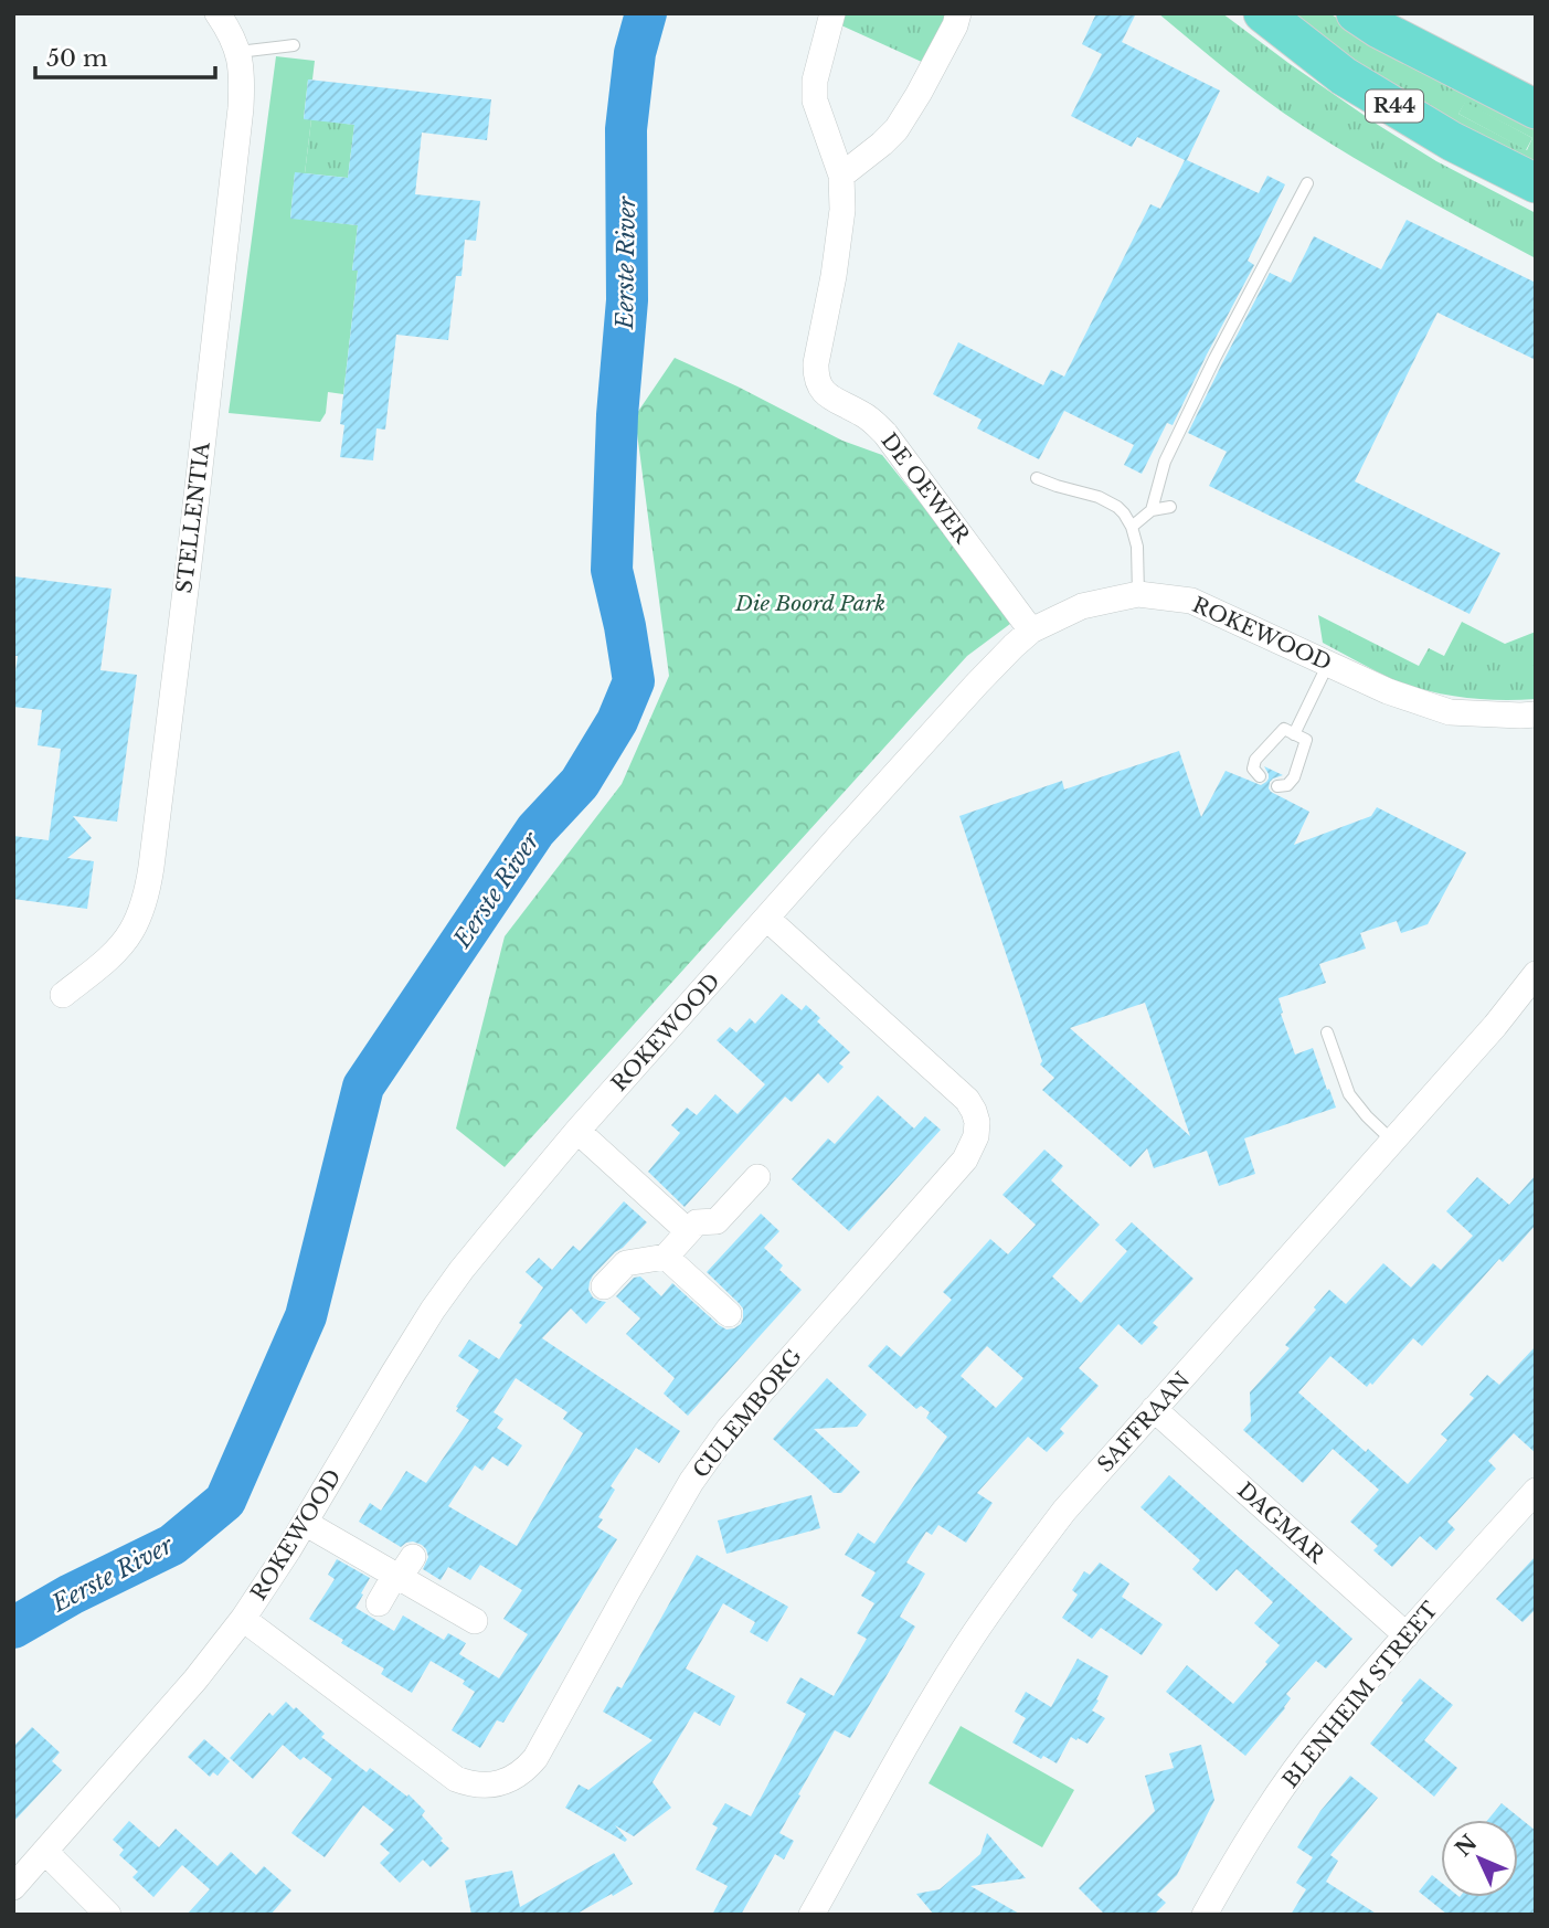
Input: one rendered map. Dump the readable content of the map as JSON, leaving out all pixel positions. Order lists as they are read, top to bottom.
{
  "streets": {
    "main road": ["R44"],
    "street": [
      "DE OEWER",
      "STELLENTIA",
      "ROKEWOOD",
      "CULEMBORG",
      "SAFFRAAN",
      "DAGMAR",
      "BLENHEIM STREET"
    ]
  },
  "crossings": [
    ["DE OEWER", "ROKEWOOD"],
    ["ROKEWOOD", "CULEMBORG"],
    ["SAFFRAAN", "DAGMAR"],
    ["DAGMAR", "BLENHEIM STREET"]
  ],
  "water": ["Eerste River"],
  "parks": ["Die Boord Park"],
  "scale_bar": "50 m",
  "north": "top left"
}
